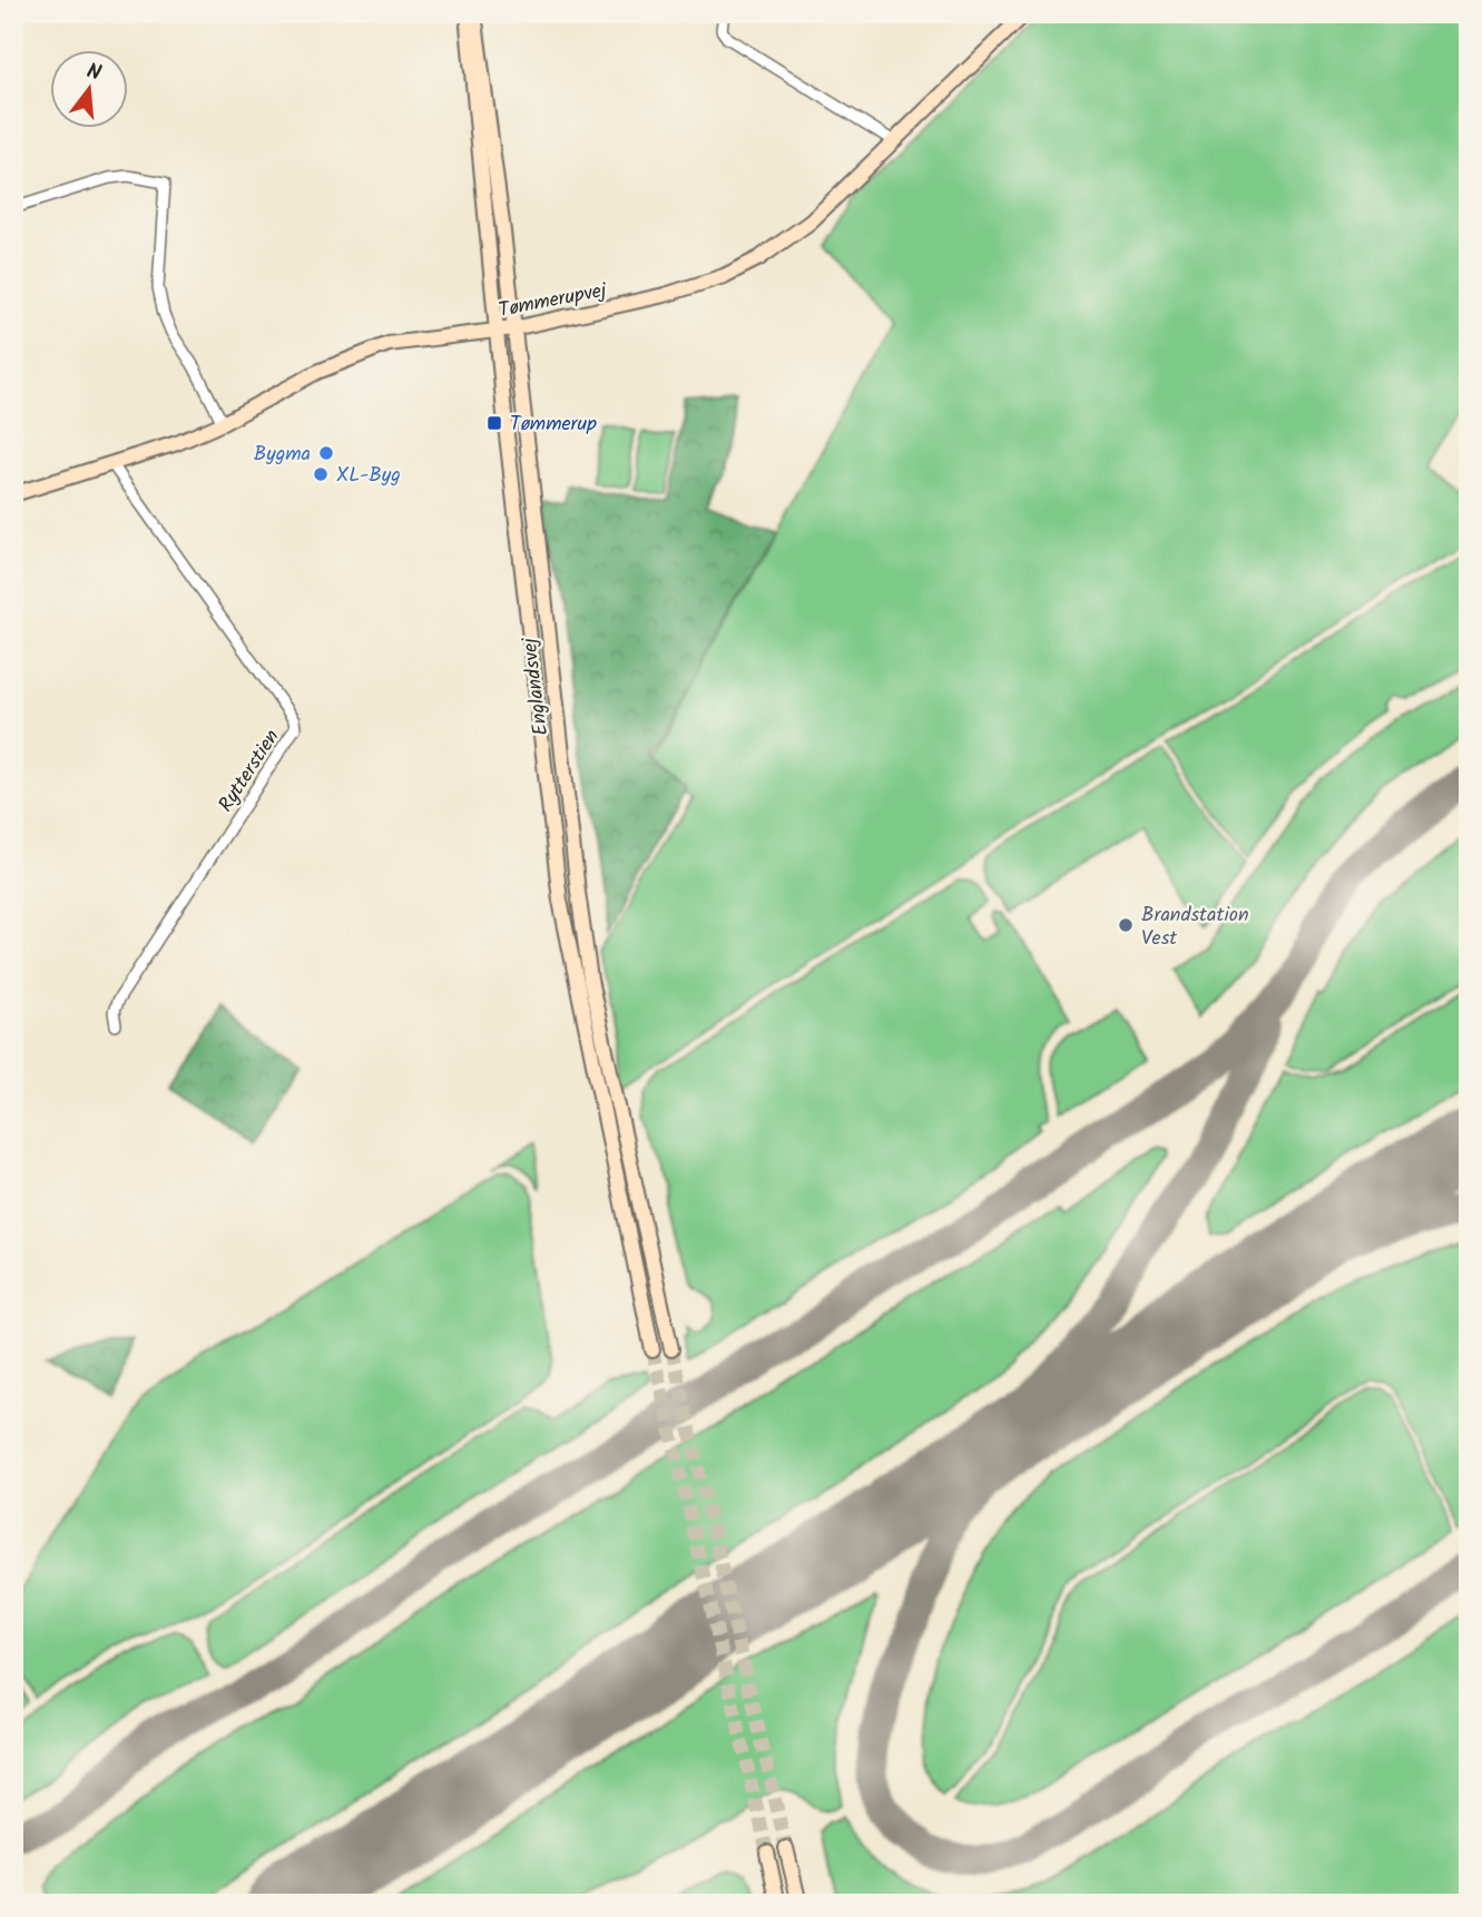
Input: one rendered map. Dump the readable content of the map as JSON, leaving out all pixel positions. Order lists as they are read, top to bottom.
{
  "streets": {
    "main road": ["Tømmerupvej", "Englandsvej"],
    "street": ["Rytterstien"]
  },
  "crossings": [
    ["Tømmerupvej", "Englandsvej"],
    ["Tømmerupvej", "Rytterstien"]
  ],
  "places": {
    "transit": ["Tømmerup"],
    "other": ["Bygma", "XL-Byg", "Brandstation Vest"]
  },
  "north": "top"
}
